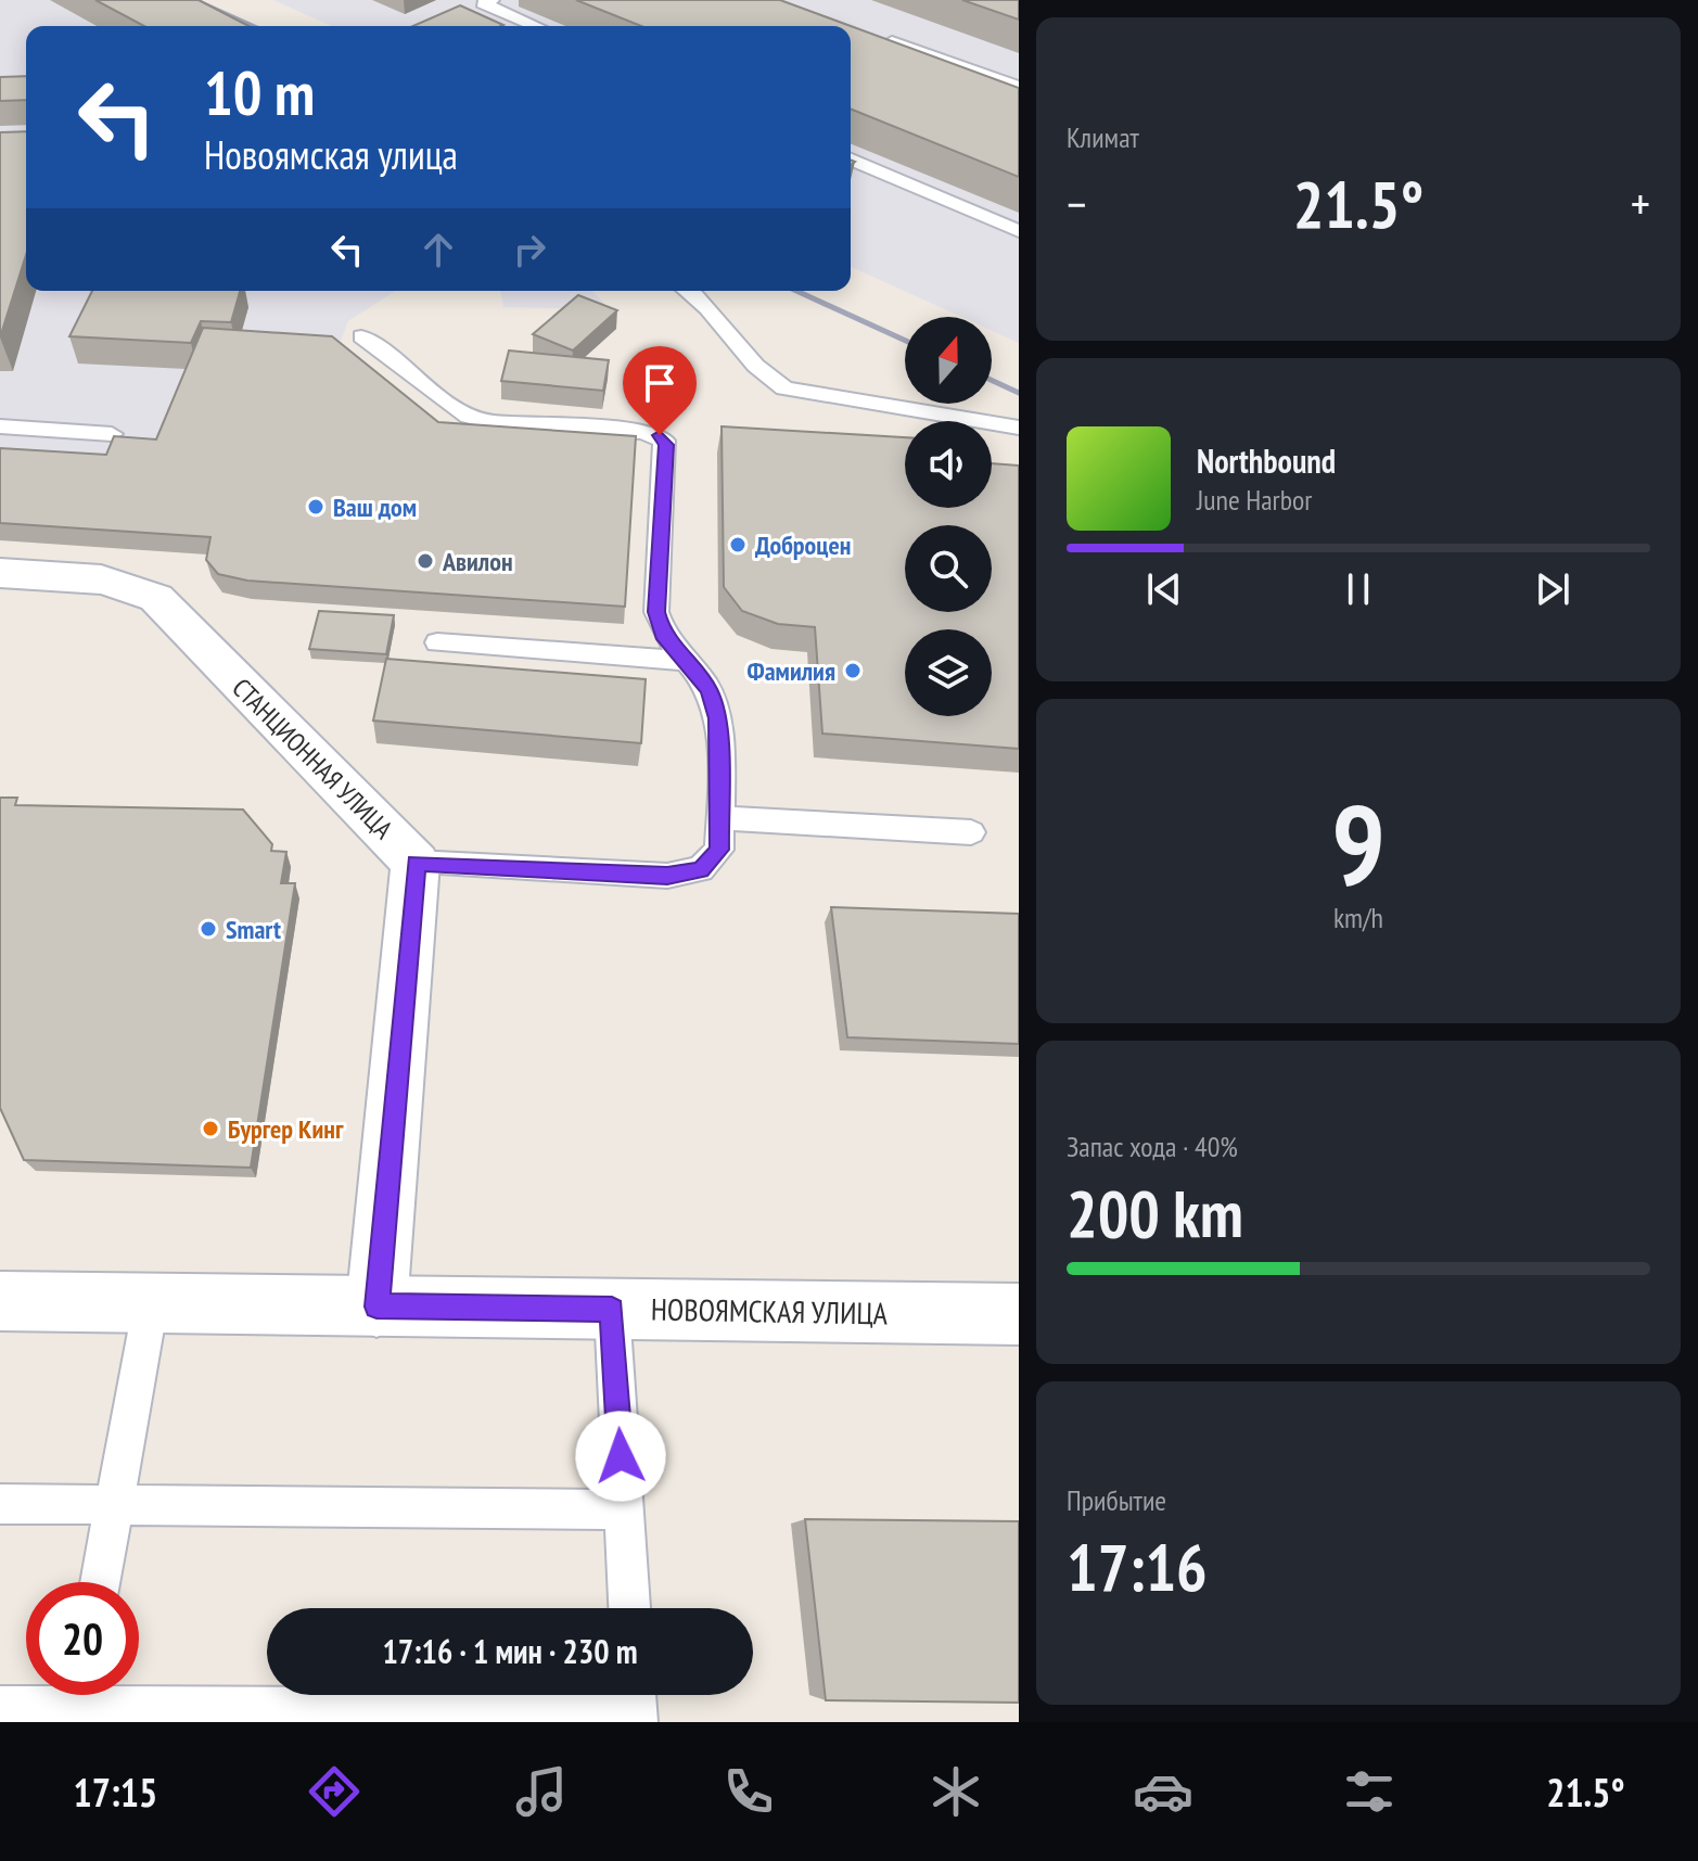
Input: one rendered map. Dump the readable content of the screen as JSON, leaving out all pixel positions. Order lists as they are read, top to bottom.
{
  "streets": {
    "street": ["СТАНЦИОННАЯ УЛИЦА", "НОВОЯМСКАЯ УЛИЦА"]
  },
  "places": [
    "Ваш дом",
    "Доброцен",
    "Авилон",
    "Фамилия",
    "Smart",
    "Бургер Кинг"
  ],
  "north": "top",
  "page": {
    "tile": [
      "Климат",
      ["9", "km/h"],
      ["Запас хода · 40%", "200 km"],
      ["Прибытие", "17:16"]
    ],
    "turn": ["10 m", "Новоямская улица"],
    "heat": ["−", "21.5°", "+"],
    "song": ["Northbound", "June Harbor"],
    "limit": "20",
    "trip": "17:16 · 1 мин · 230 m",
    "tabs": ["17:15", "21.5°"]
  }
}
